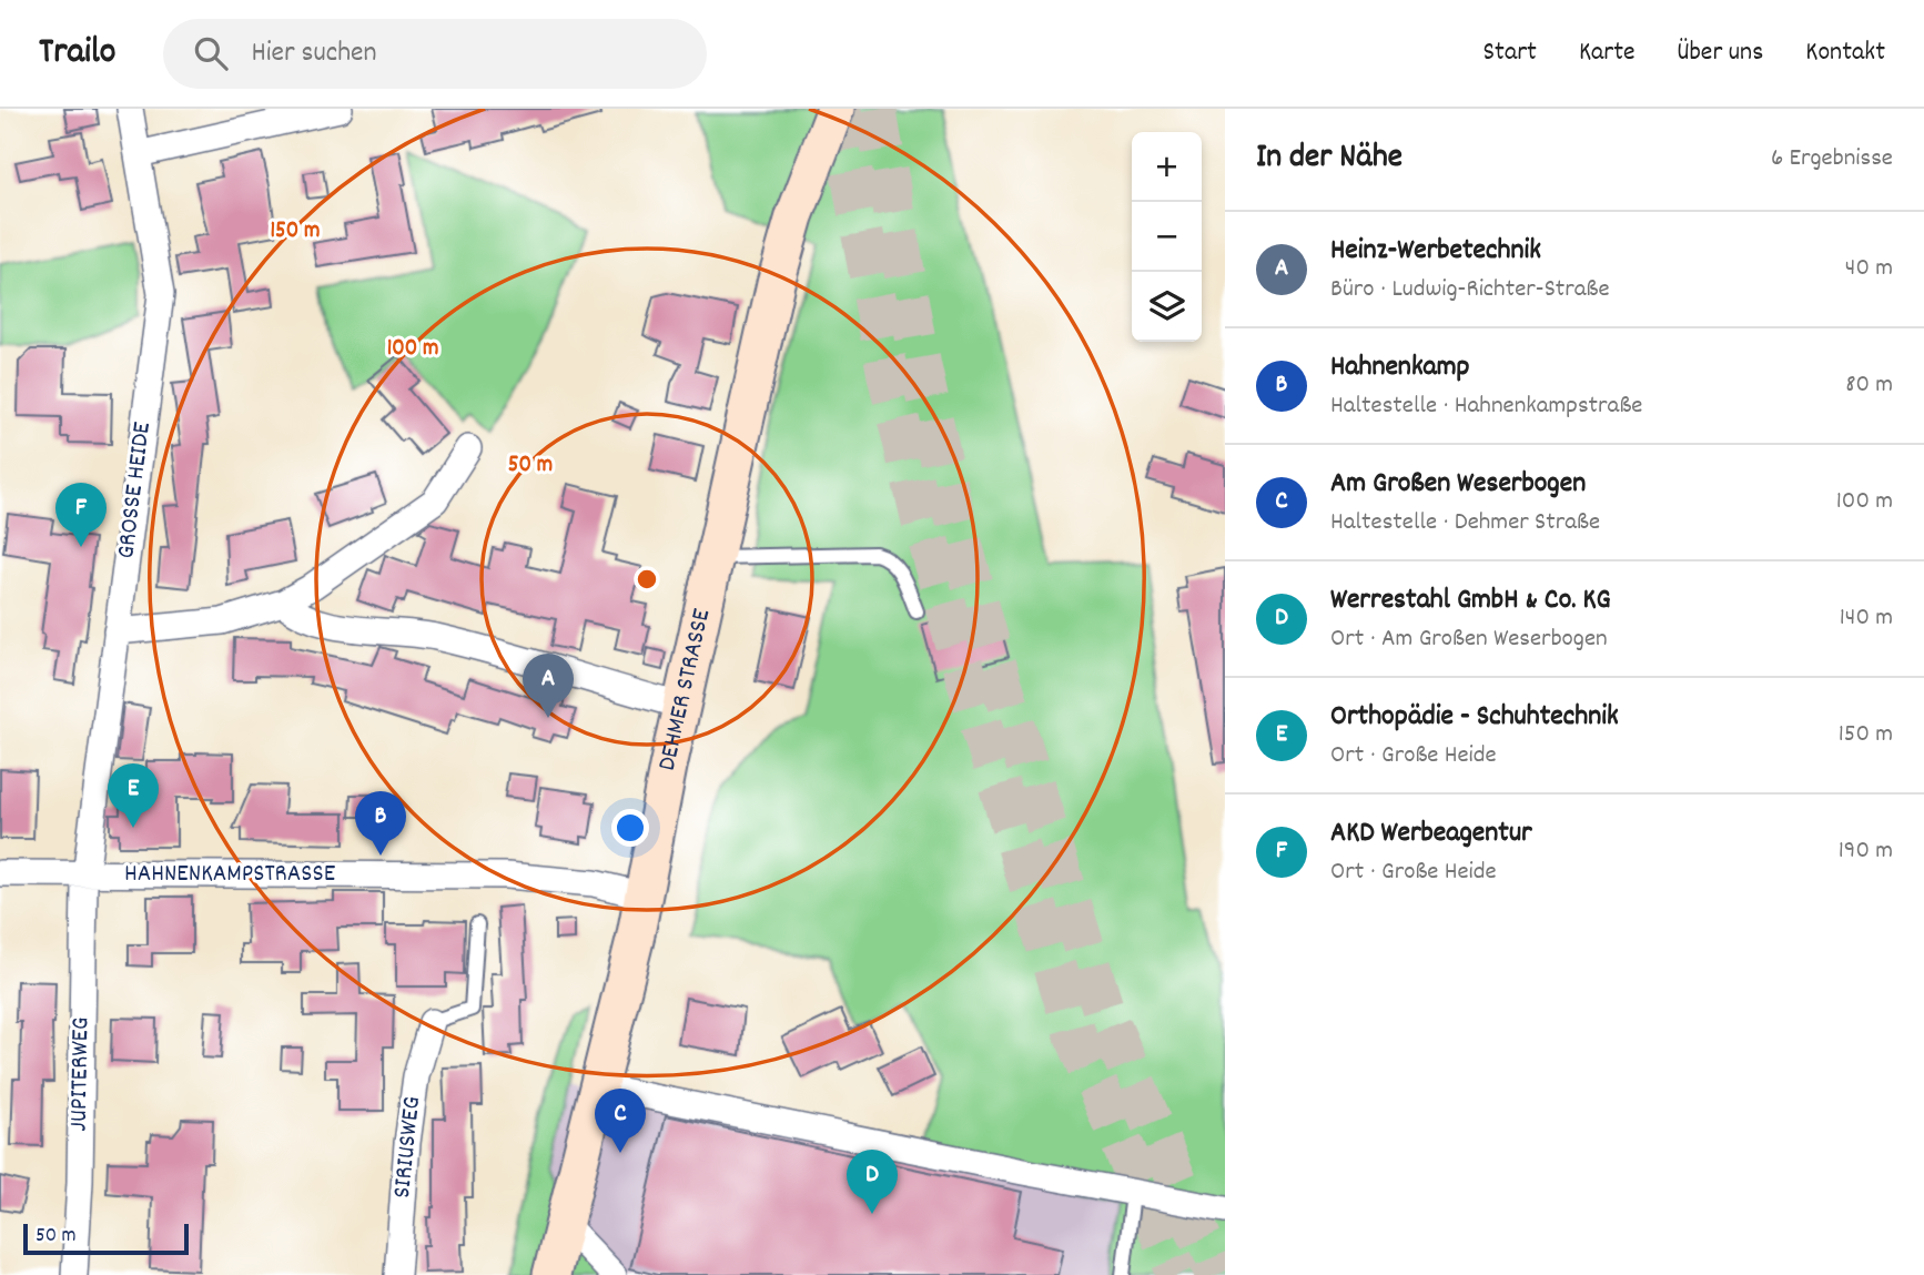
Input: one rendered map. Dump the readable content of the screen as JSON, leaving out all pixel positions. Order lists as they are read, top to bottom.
{
  "streets": {
    "street": [
      "GROSSE HEIDE",
      "DEHMER STRASSE",
      "HAHNENKAMPSTRASSE",
      "JUPITERWEG",
      "SIRIUSWEG"
    ]
  },
  "crossings": [
    ["GROSSE HEIDE", "HAHNENKAMPSTRASSE"],
    ["GROSSE HEIDE", "JUPITERWEG"],
    ["DEHMER STRASSE", "HAHNENKAMPSTRASSE"],
    ["HAHNENKAMPSTRASSE", "JUPITERWEG"]
  ],
  "scale_bar": "50 m",
  "page": {
    "header": "Trailo",
    "search": "Hier suchen",
    "nav": [
      "Start",
      "Karte",
      "Über uns",
      "Kontakt"
    ],
    "heading": ["In der Nähe", "6 Ergebnisse"],
    "map_buttons": ["+", "−"],
    "list": [
      {
        "mark": "A",
        "name": "Heinz-Werbetechnik",
        "note": "Büro · Ludwig-Richter-Straße",
        "value": "40 m"
      },
      {
        "mark": "B",
        "name": "Hahnenkamp",
        "note": "Haltestelle · Hahnenkampstraße",
        "value": "80 m"
      },
      {
        "mark": "C",
        "name": "Am Großen Weserbogen",
        "note": "Haltestelle · Dehmer Straße",
        "value": "100 m"
      },
      {
        "mark": "D",
        "name": "Werrestahl GmbH & Co. KG",
        "note": "Ort · Am Großen Weserbogen",
        "value": "140 m"
      },
      {
        "mark": "E",
        "name": "Orthopädie - Schuhtechnik",
        "note": "Ort · Große Heide",
        "value": "150 m"
      },
      {
        "mark": "F",
        "name": "AKD Werbeagentur",
        "note": "Ort · Große Heide",
        "value": "190 m"
      }
    ],
    "pins": [
      "F",
      "A",
      "E",
      "B",
      "C",
      "D"
    ],
    "scale": "50 m"
  },
  "rings": ["150 m", "100 m", "50 m"]
}
